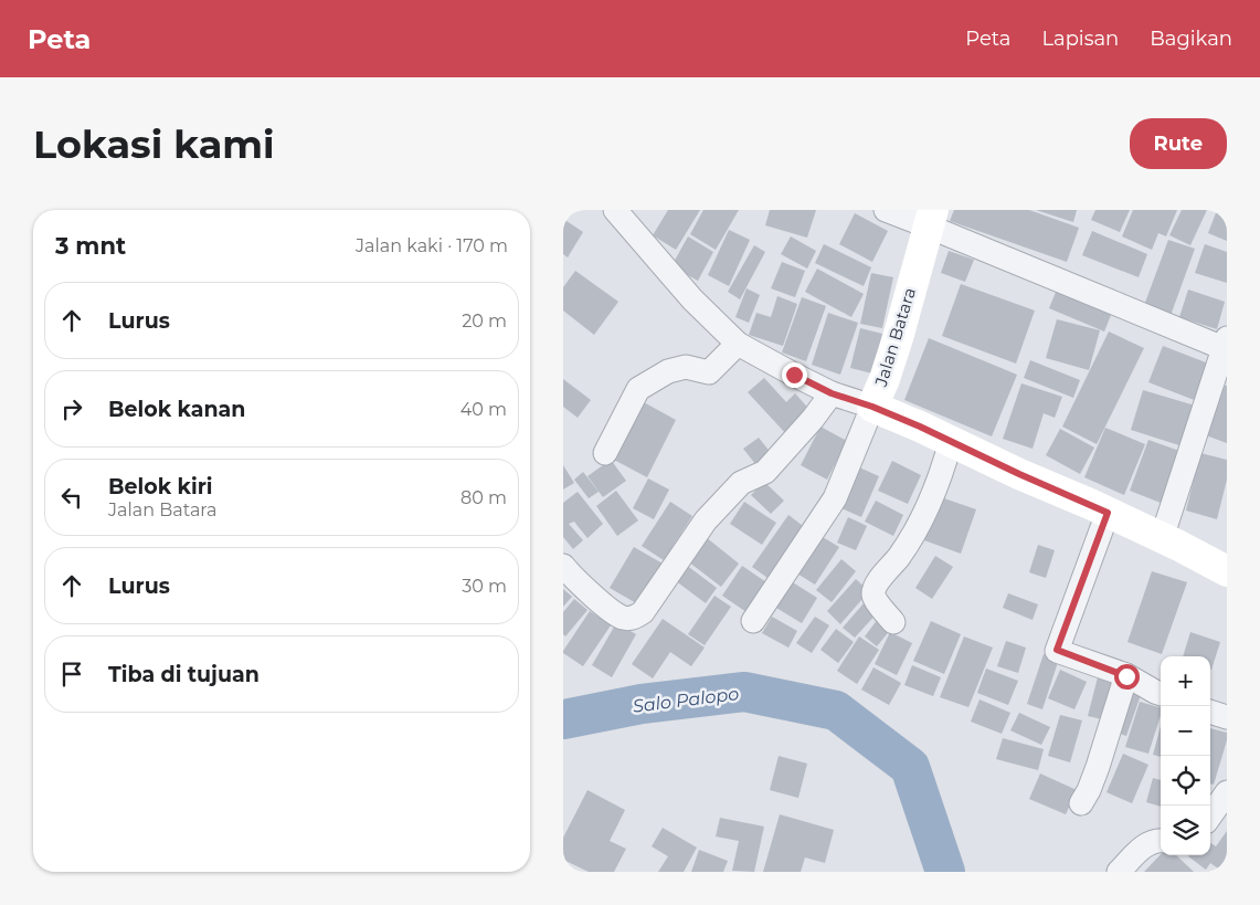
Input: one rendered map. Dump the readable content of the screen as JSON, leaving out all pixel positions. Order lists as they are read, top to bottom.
{
  "streets": {
    "street": ["Jalan Batara"]
  },
  "water": ["Salo Palopo"],
  "page": {
    "header": "Peta",
    "nav": ["Peta", "Lapisan", "Bagikan"],
    "buttons": "Rute",
    "title": "Lokasi kami",
    "heading": ["3 mnt", "Jalan kaki · 170 m"],
    "list": [
      ["Lurus", "20 m"],
      ["Belok kanan", "40 m"],
      ["Belok kiri", "Jalan Batara", "80 m"],
      ["Lurus", "30 m"],
      "Tiba di tujuan"
    ],
    "map_buttons": ["+", "−"]
  }
}
